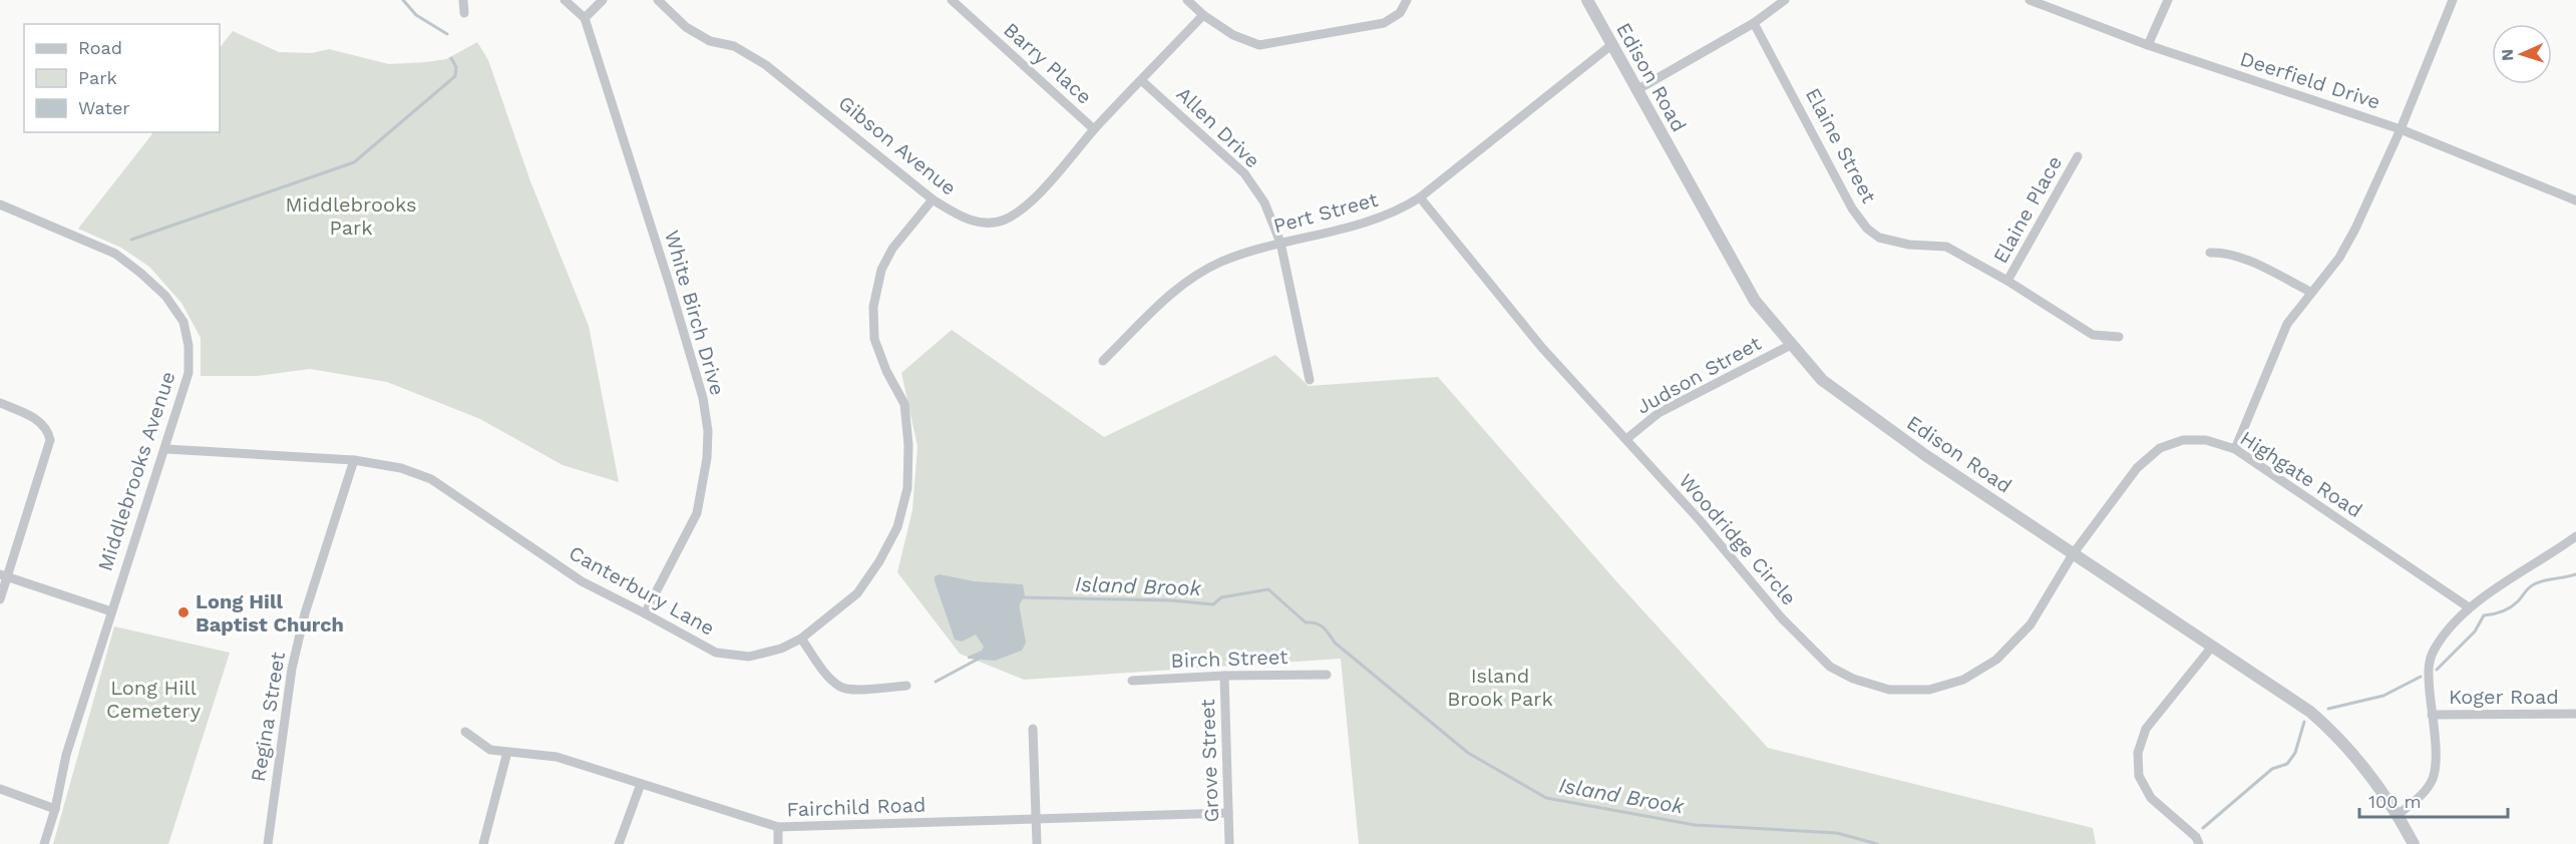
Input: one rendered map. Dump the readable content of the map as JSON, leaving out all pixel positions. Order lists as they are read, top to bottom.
{
  "streets": {
    "street": [
      "Barry Place",
      "Edison Road",
      "Deerfield Drive",
      "Allen Drive",
      "Gibson Avenue",
      "Elaine Street",
      "Elaine Place",
      "Pert Street",
      "White Birch Drive",
      "Judson Street",
      "Middlebrooks Avenue",
      "Highgate Road",
      "Woodridge Circle",
      "Canterbury Lane",
      "Birch Street",
      "Koger Road",
      "Regina Street",
      "Grove Street",
      "Fairchild Road"
    ]
  },
  "crossings": [
    ["Barry Place", "Gibson Avenue"],
    ["Edison Road", "Pert Street"],
    ["Edison Road", "Judson Street"],
    ["Edison Road", "Highgate Road"],
    ["Edison Road", "Woodridge Circle"],
    ["Allen Drive", "Gibson Avenue"],
    ["Allen Drive", "Pert Street"],
    ["Gibson Avenue", "Canterbury Lane"],
    ["Elaine Street", "Elaine Place"],
    ["Pert Street", "Woodridge Circle"],
    ["White Birch Drive", "Canterbury Lane"],
    ["Judson Street", "Woodridge Circle"],
    ["Middlebrooks Avenue", "Canterbury Lane"],
    ["Highgate Road", "Woodridge Circle"],
    ["Canterbury Lane", "Regina Street"],
    ["Birch Street", "Grove Street"],
    ["Grove Street", "Fairchild Road"]
  ],
  "water": ["Island Brook"],
  "parks": ["Middlebrooks Park", "Island Brook Park", "Long Hill Cemetery"],
  "places": ["Long Hill Baptist Church"],
  "legend": ["Road", "Park", "Water"],
  "scale_bar": "100 m",
  "north": "left"
}
